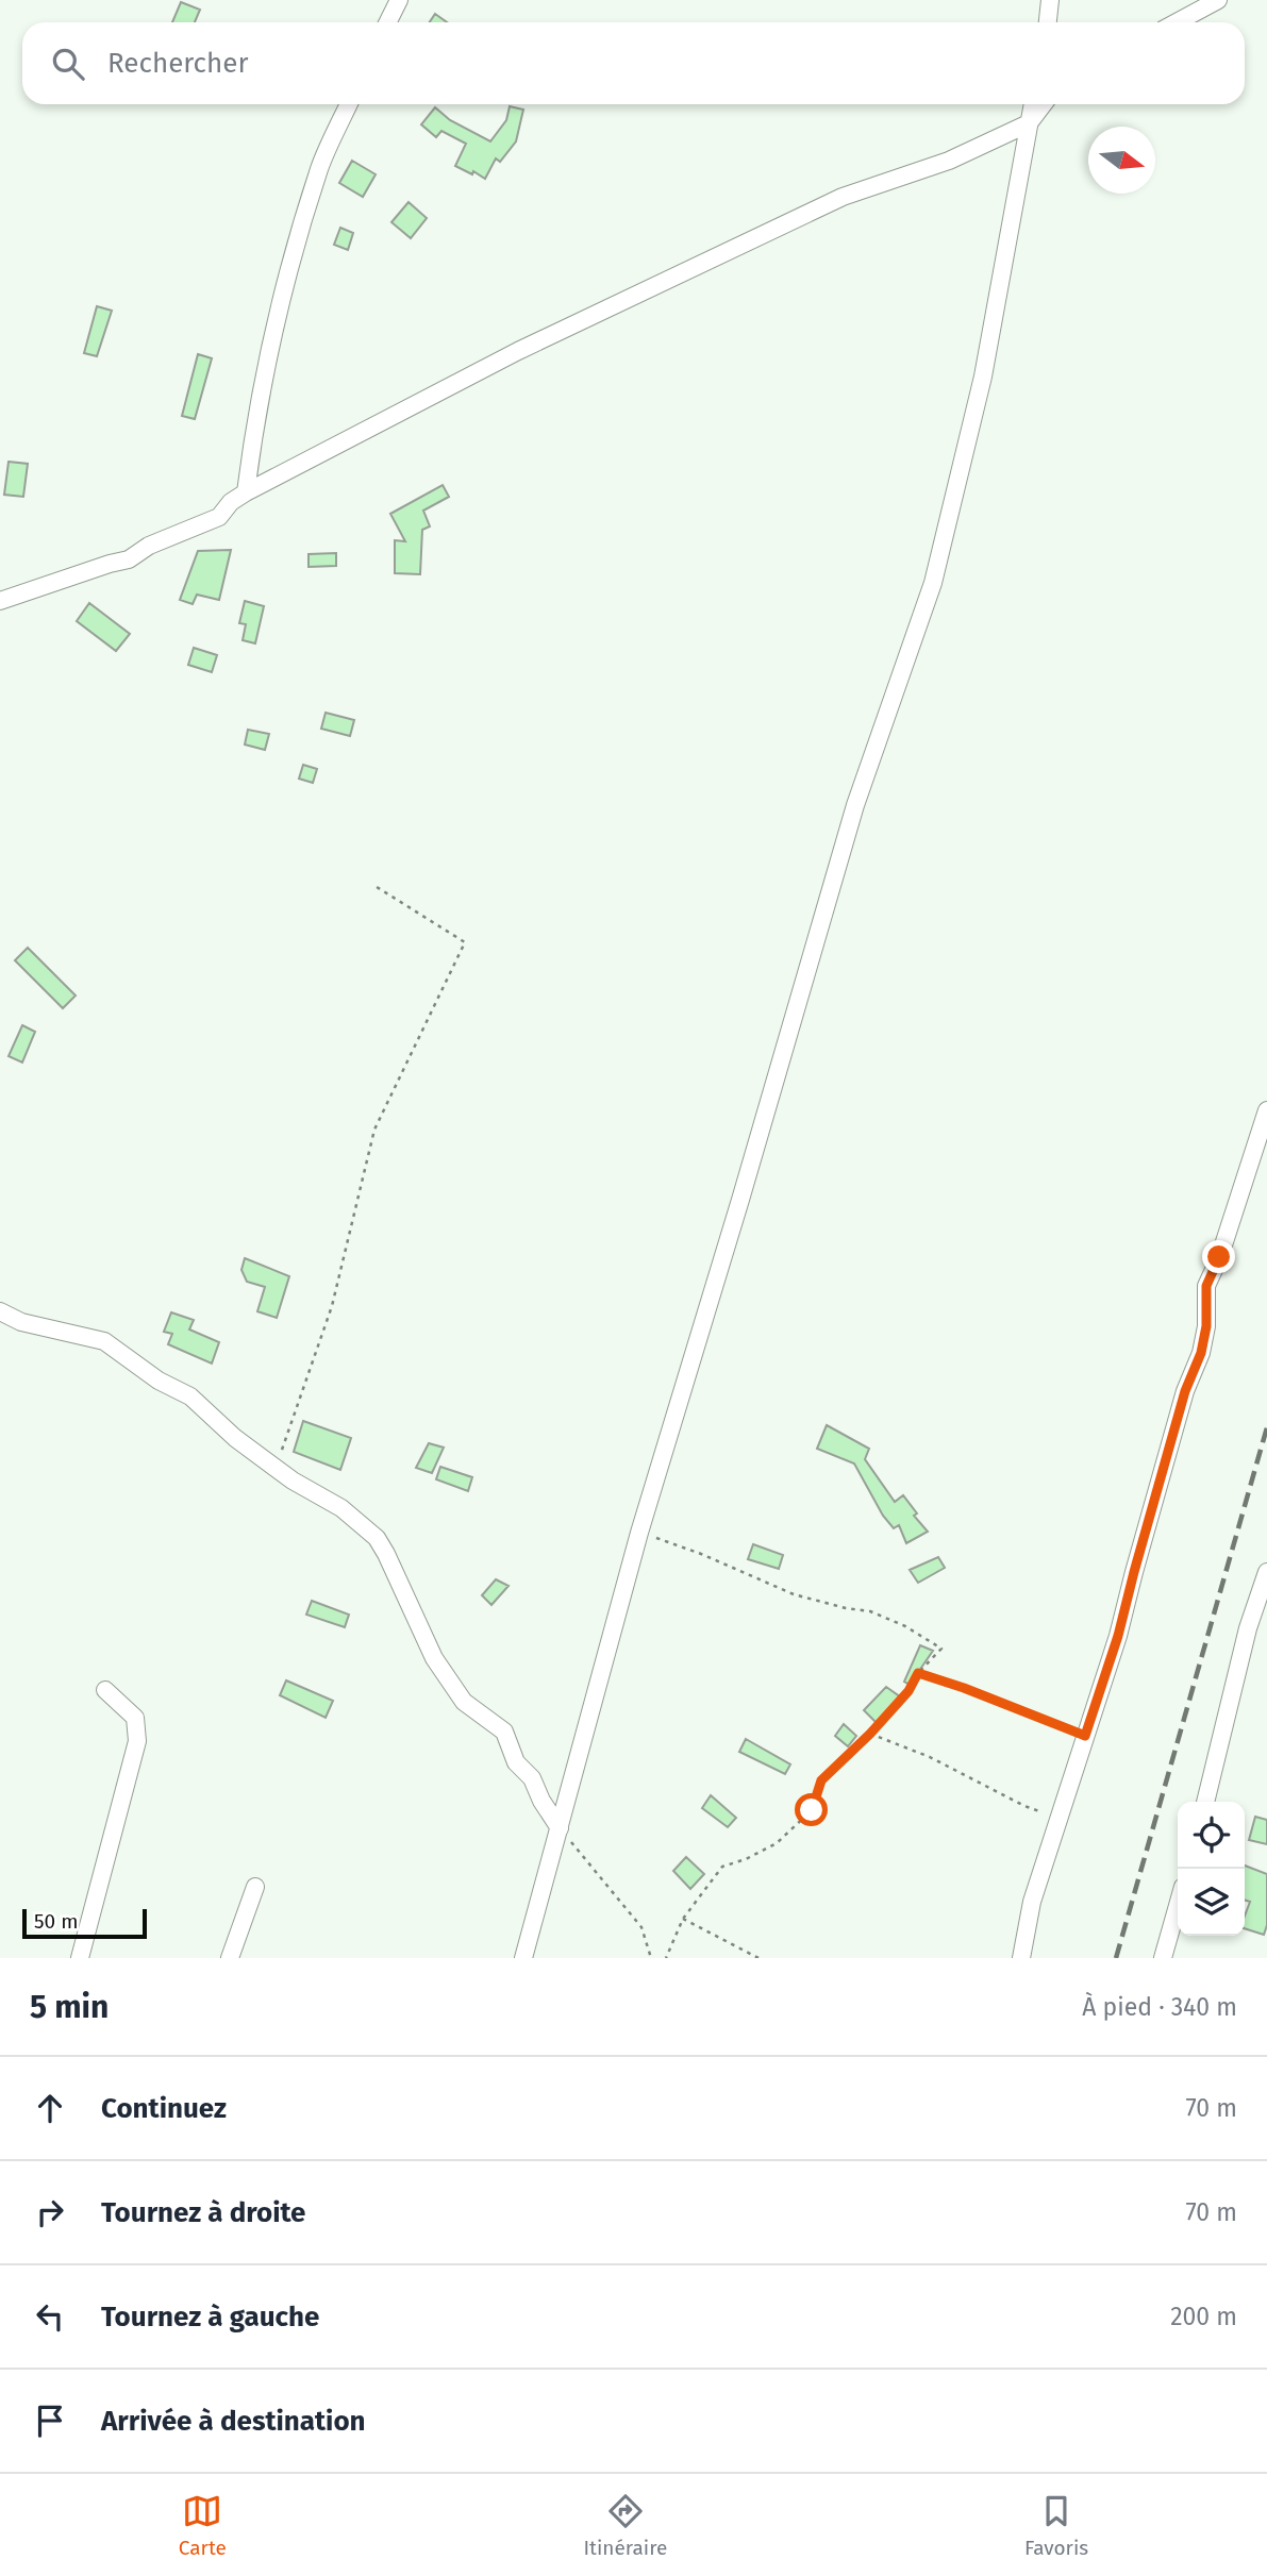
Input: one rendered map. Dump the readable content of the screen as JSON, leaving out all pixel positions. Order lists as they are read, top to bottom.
{
  "scale_bar": "50 m",
  "north": "right",
  "page": {
    "search": "Rechercher",
    "scale": "50 m",
    "heading": ["5 min", "À pied · 340 m"],
    "list": [
      ["Continuez", "70 m"],
      ["Tournez à droite", "70 m"],
      ["Tournez à gauche", "200 m"],
      "Arrivée à destination"
    ],
    "nav": ["Carte", "Itinéraire", "Favoris"]
  }
}
